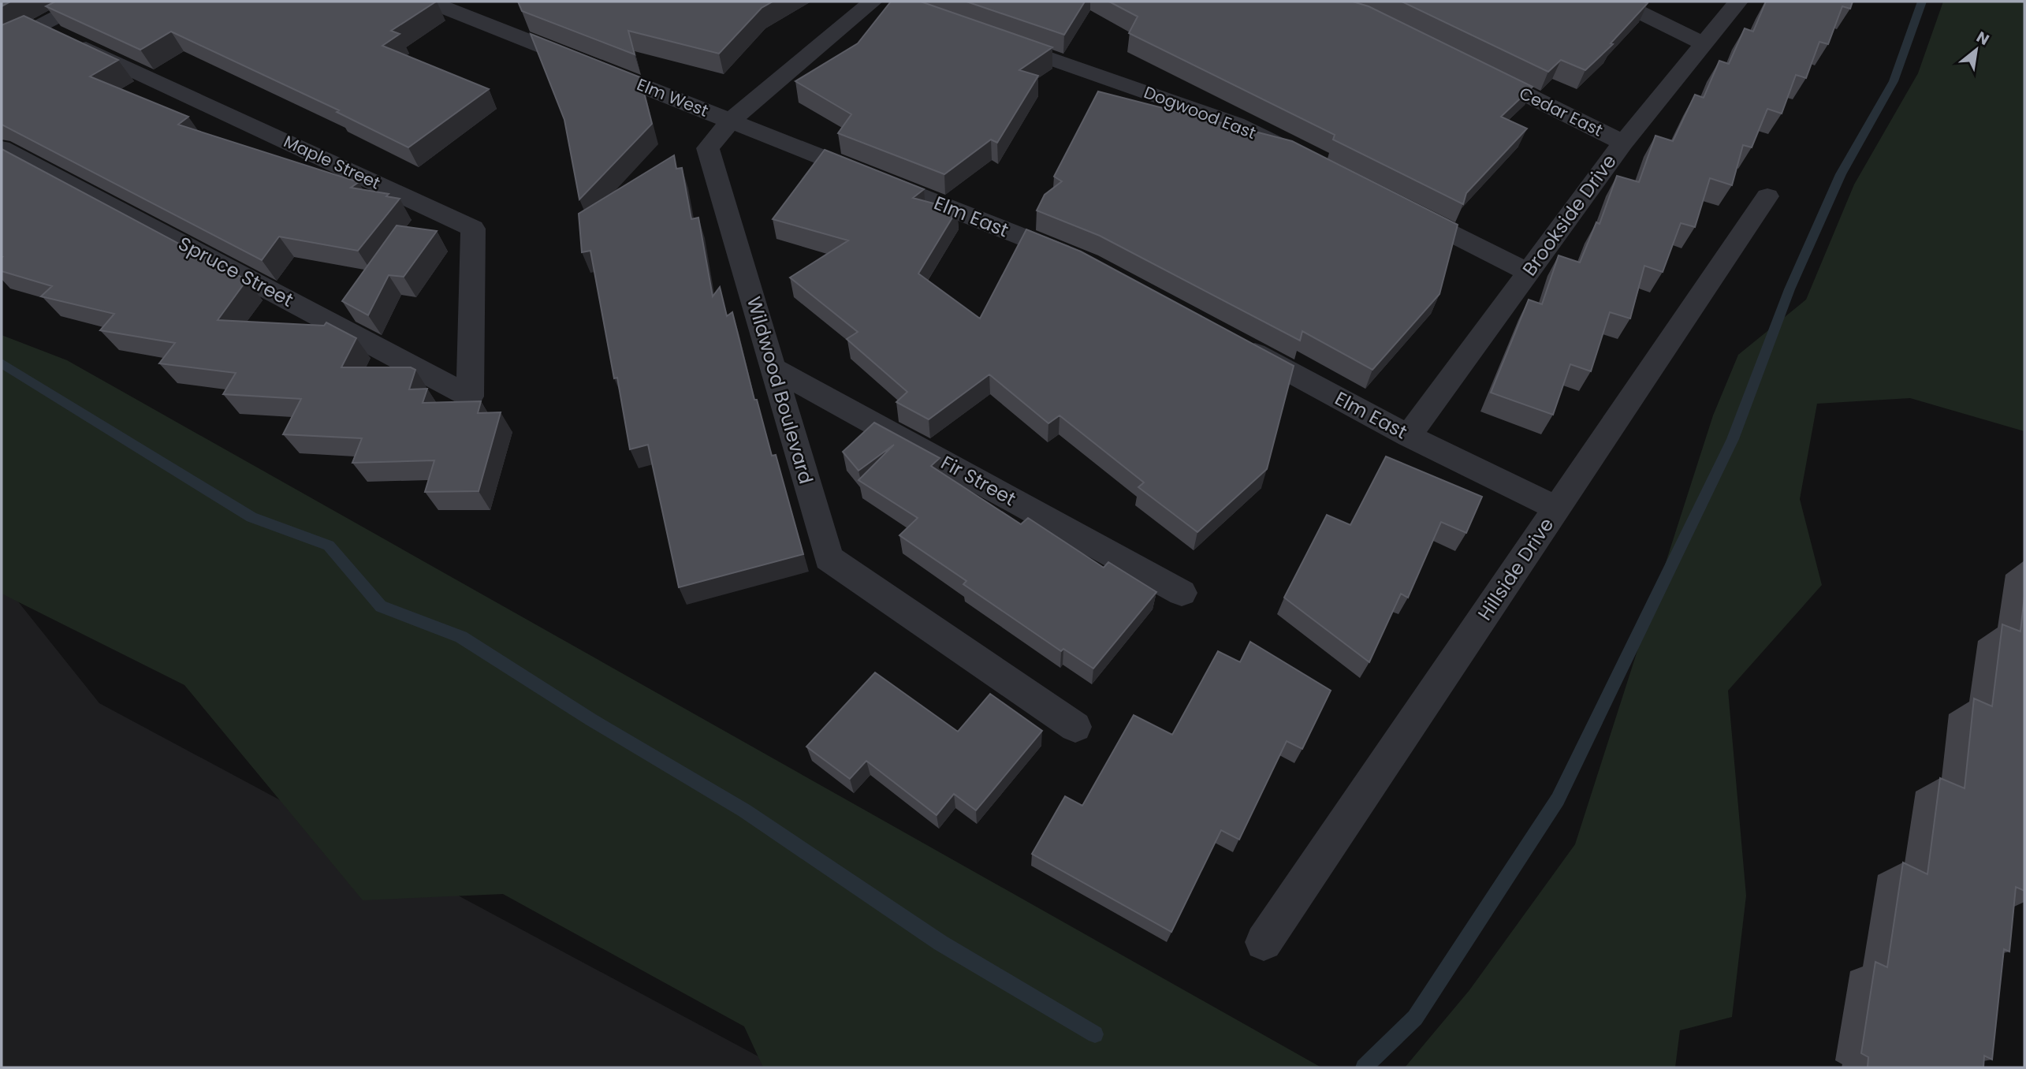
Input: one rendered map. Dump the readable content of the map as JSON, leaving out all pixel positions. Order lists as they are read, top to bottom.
{
  "streets": {
    "street": [
      "Elm West",
      "Cedar East",
      "Dogwood East",
      "Maple Street",
      "Brookside Drive",
      "Elm East",
      "Spruce Street",
      "Wildwood Boulevard",
      "Fir Street",
      "Hillside Drive"
    ]
  },
  "crossings": [
    ["Elm West", "Elm East"],
    ["Elm West", "Wildwood Boulevard"],
    ["Cedar East", "Brookside Drive"],
    ["Maple Street", "Spruce Street"],
    ["Brookside Drive", "Elm East"],
    ["Elm East", "Wildwood Boulevard"],
    ["Elm East", "Hillside Drive"],
    ["Wildwood Boulevard", "Fir Street"]
  ],
  "north": "top right"
}
